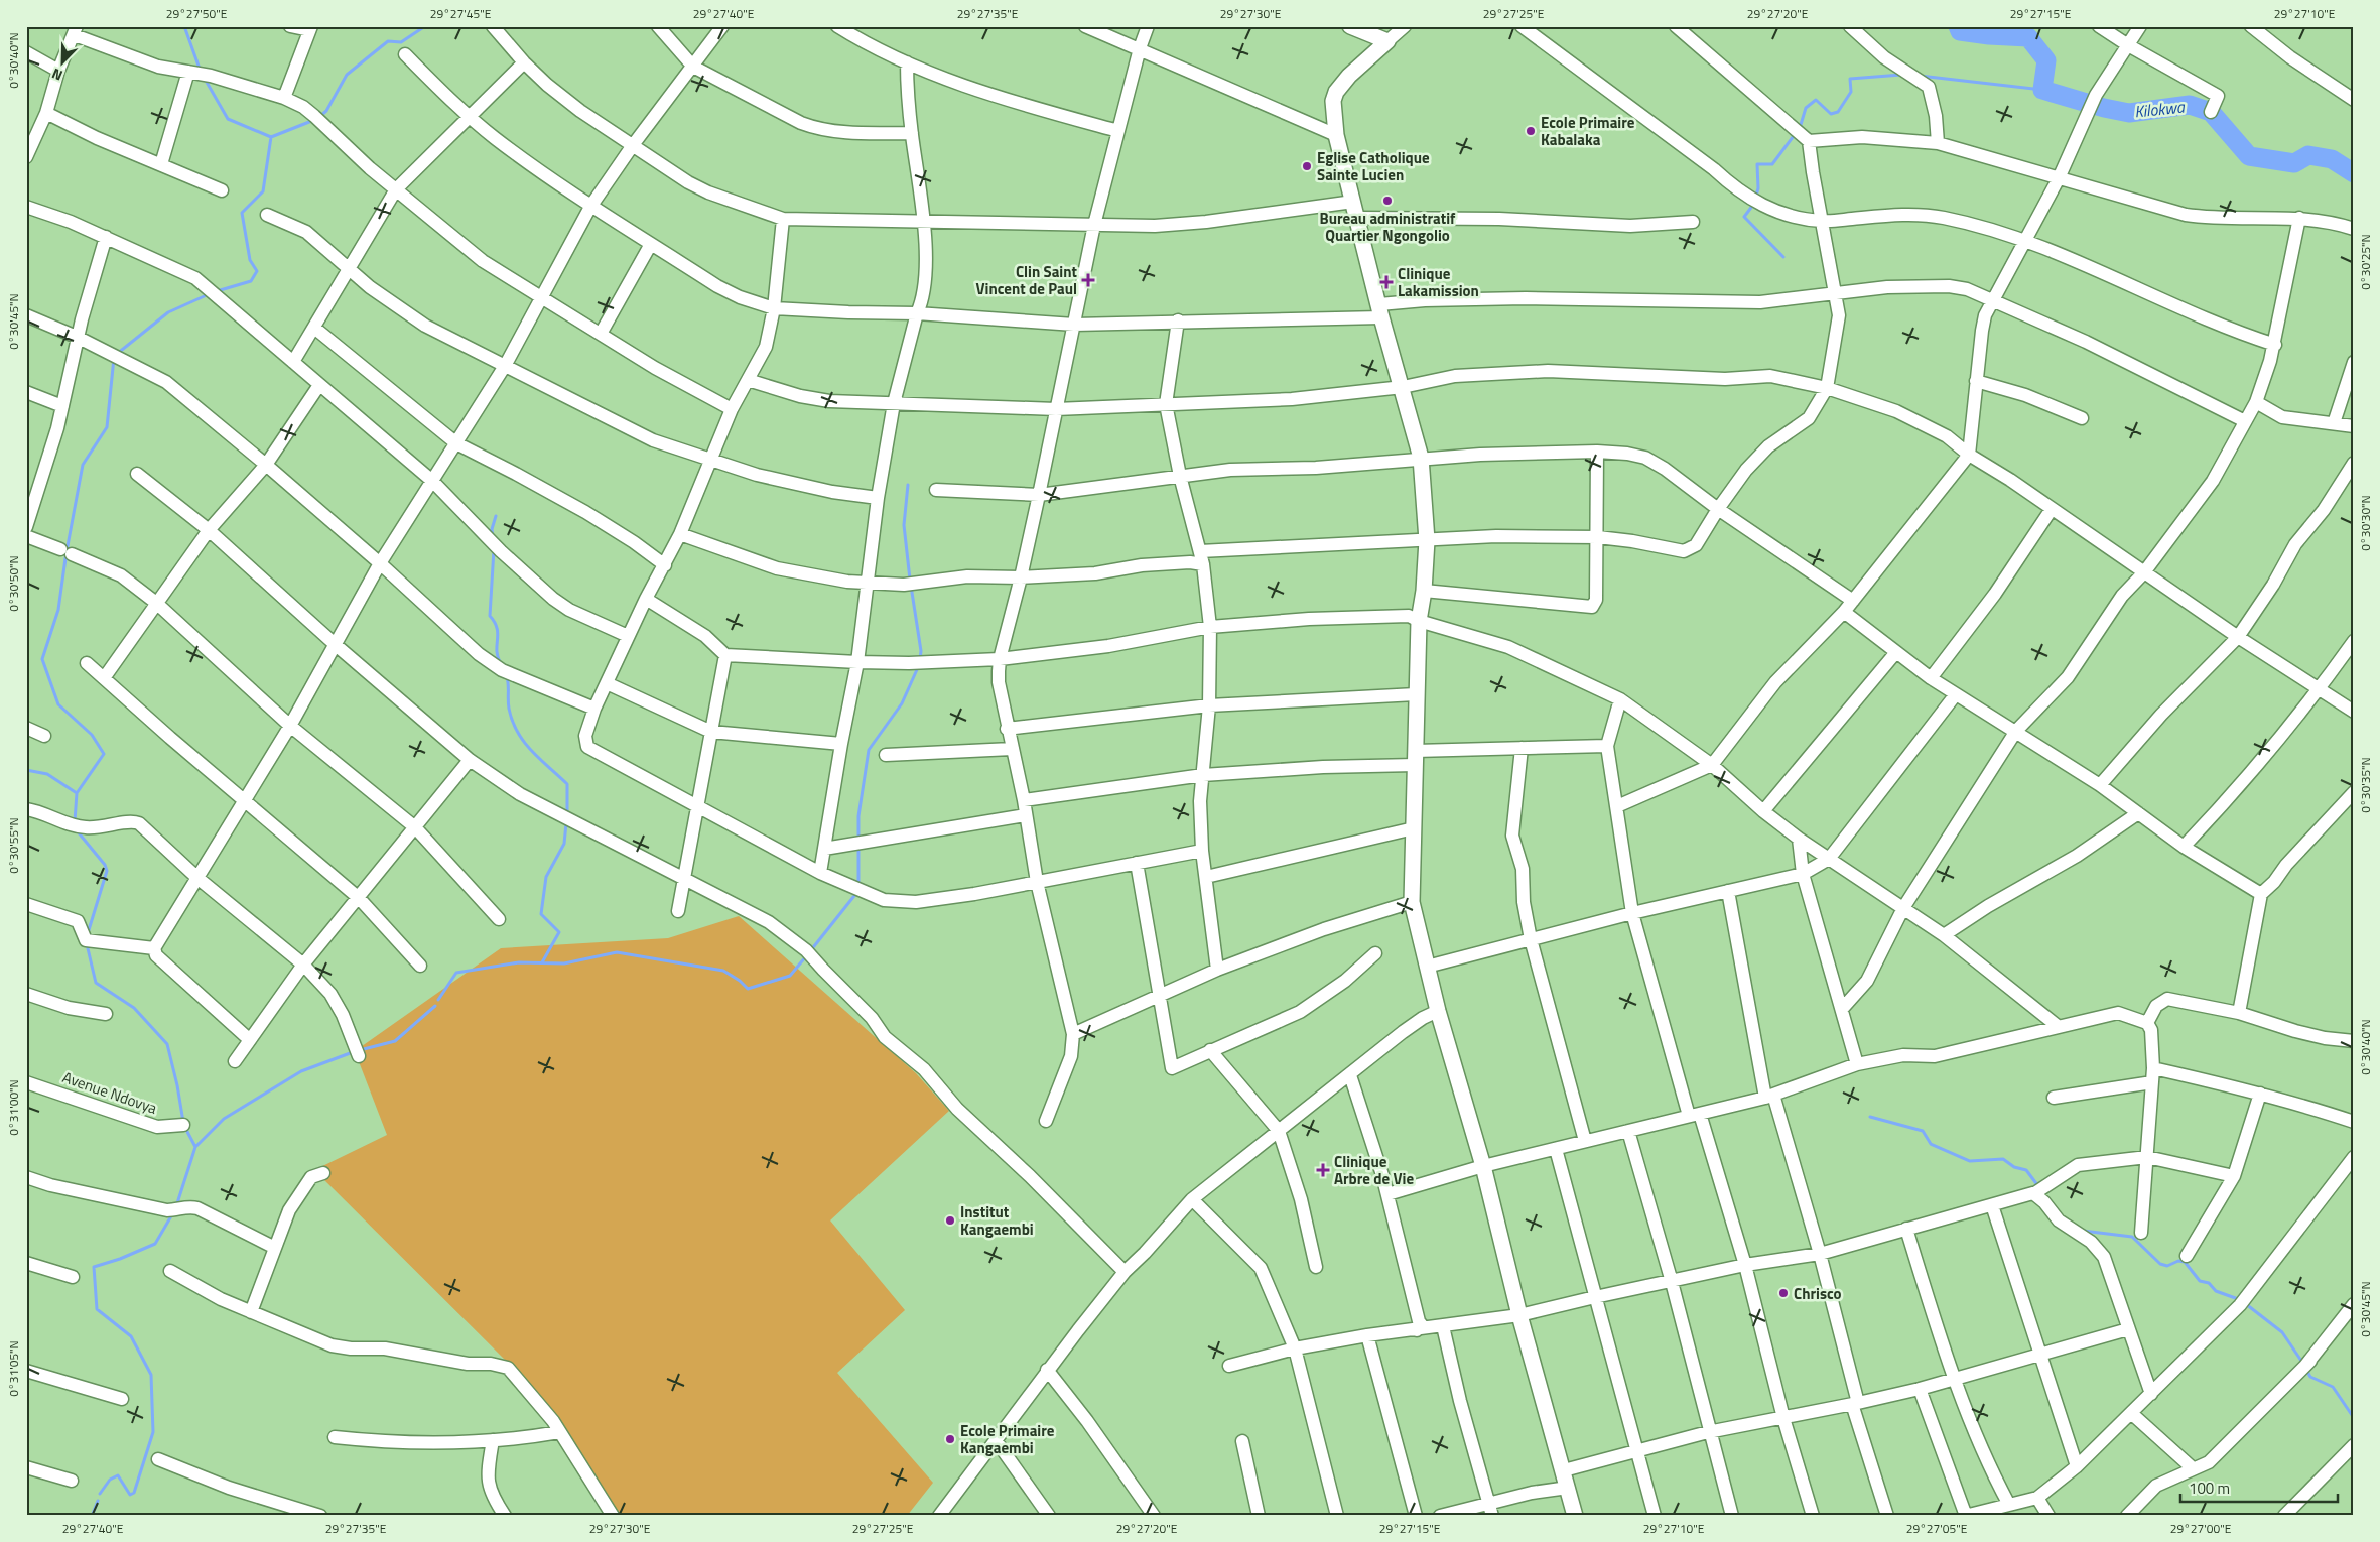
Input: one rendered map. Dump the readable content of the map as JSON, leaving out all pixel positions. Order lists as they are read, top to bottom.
{
  "streets": {
    "street": ["Avenue Ndovya"]
  },
  "water": ["Kilokwa"],
  "places": {
    "other": [
      "Ecole Primaire Kabalaka",
      "Eglise Catholique Sainte Lucien",
      "Bureau administratif Quartier Ngongolio",
      "Institut Kangaembi",
      "Chrisco",
      "Ecole Primaire Kangaembi"
    ],
    "health": ["Clin Saint Vincent de Paul", "Clinique Lakamission", "Clinique Arbre de Vie"]
  },
  "scale_bar": "100 m",
  "north": "bottom left",
  "coordinates": [
    "29°27'50\"E",
    "29°27'45\"E",
    "29°27'40\"E",
    "29°27'35\"E",
    "29°27'30\"E",
    "29°27'25\"E",
    "29°27'20\"E",
    "29°27'15\"E",
    "29°27'10\"E",
    "0°30'40\"N",
    "0°30'25\"N",
    "0°30'45\"N",
    "0°30'30\"N",
    "0°30'50\"N",
    "0°30'35\"N",
    "0°30'55\"N",
    "0°31'00\"N",
    "0°31'05\"N",
    "29°27'05\"E",
    "29°27'00\"E"
  ]
}
